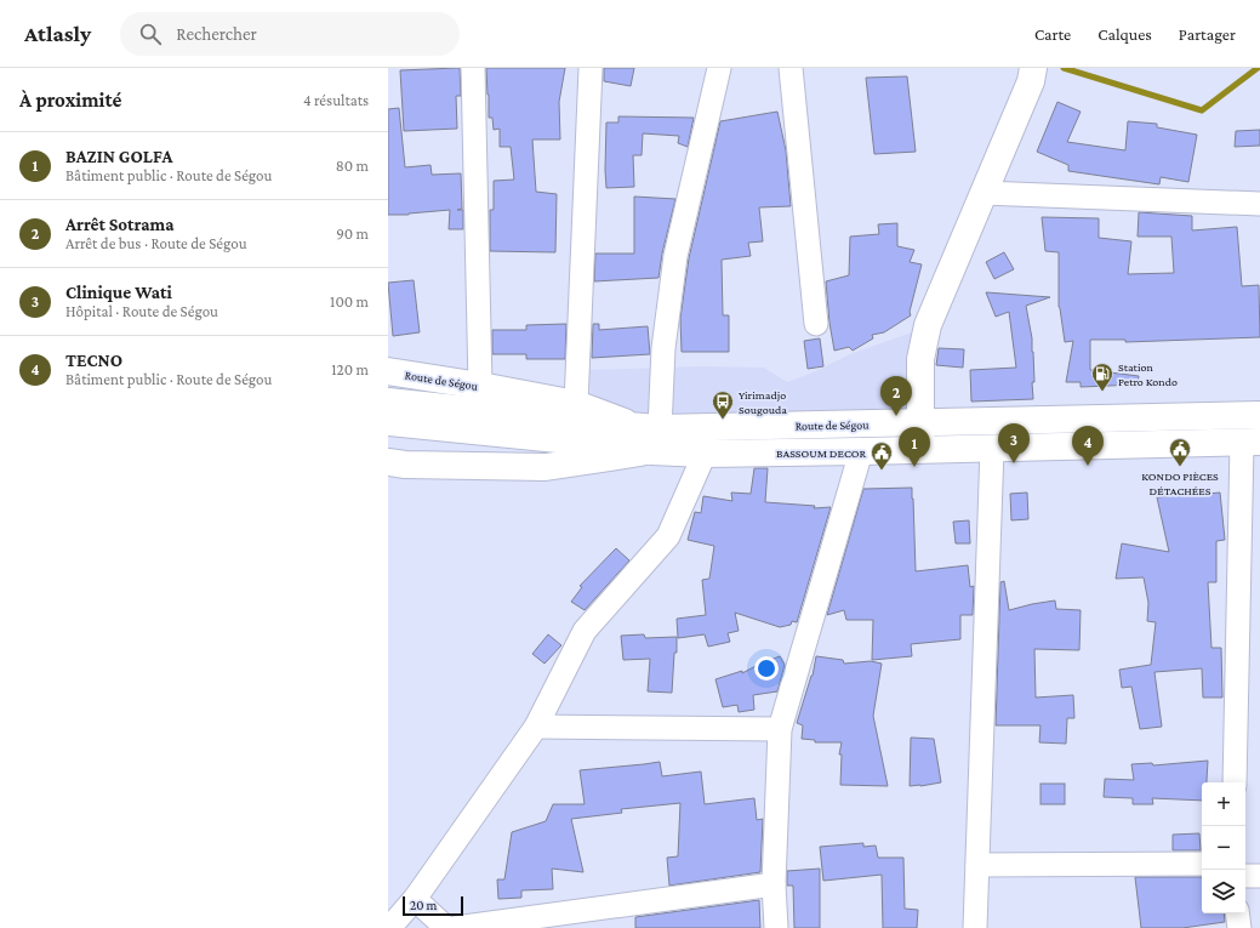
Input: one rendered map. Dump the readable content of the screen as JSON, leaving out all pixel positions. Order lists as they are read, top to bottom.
{
  "streets": {
    "main road": ["Route de Ségou"]
  },
  "places": {
    "fuel station": ["Station Petro Kondo"],
    "bus stop": ["Yirimadjo Sougouda"],
    "public building": ["KONDO PIÈCES DÉTACHÉES", "BASSOUM DECOR"]
  },
  "scale_bar": "20 m",
  "page": {
    "header": "Atlasly",
    "search": "Rechercher",
    "nav": ["Carte", "Calques", "Partager"],
    "heading": ["À proximité", "4 résultats"],
    "list": [
      {
        "mark": "1",
        "name": "BAZIN GOLFA",
        "note": "Bâtiment public · Route de Ségou",
        "value": "80 m"
      },
      {
        "mark": "2",
        "name": "Arrêt Sotrama",
        "note": "Arrêt de bus · Route de Ségou",
        "value": "90 m"
      },
      {
        "mark": "3",
        "name": "Clinique Wati",
        "note": "Hôpital · Route de Ségou",
        "value": "100 m"
      },
      {
        "mark": "4",
        "name": "TECNO",
        "note": "Bâtiment public · Route de Ségou",
        "value": "120 m"
      }
    ],
    "pins": [
      "2",
      "3",
      "4",
      "1"
    ],
    "map_buttons": ["+", "−"],
    "scale": "20 m"
  }
}
